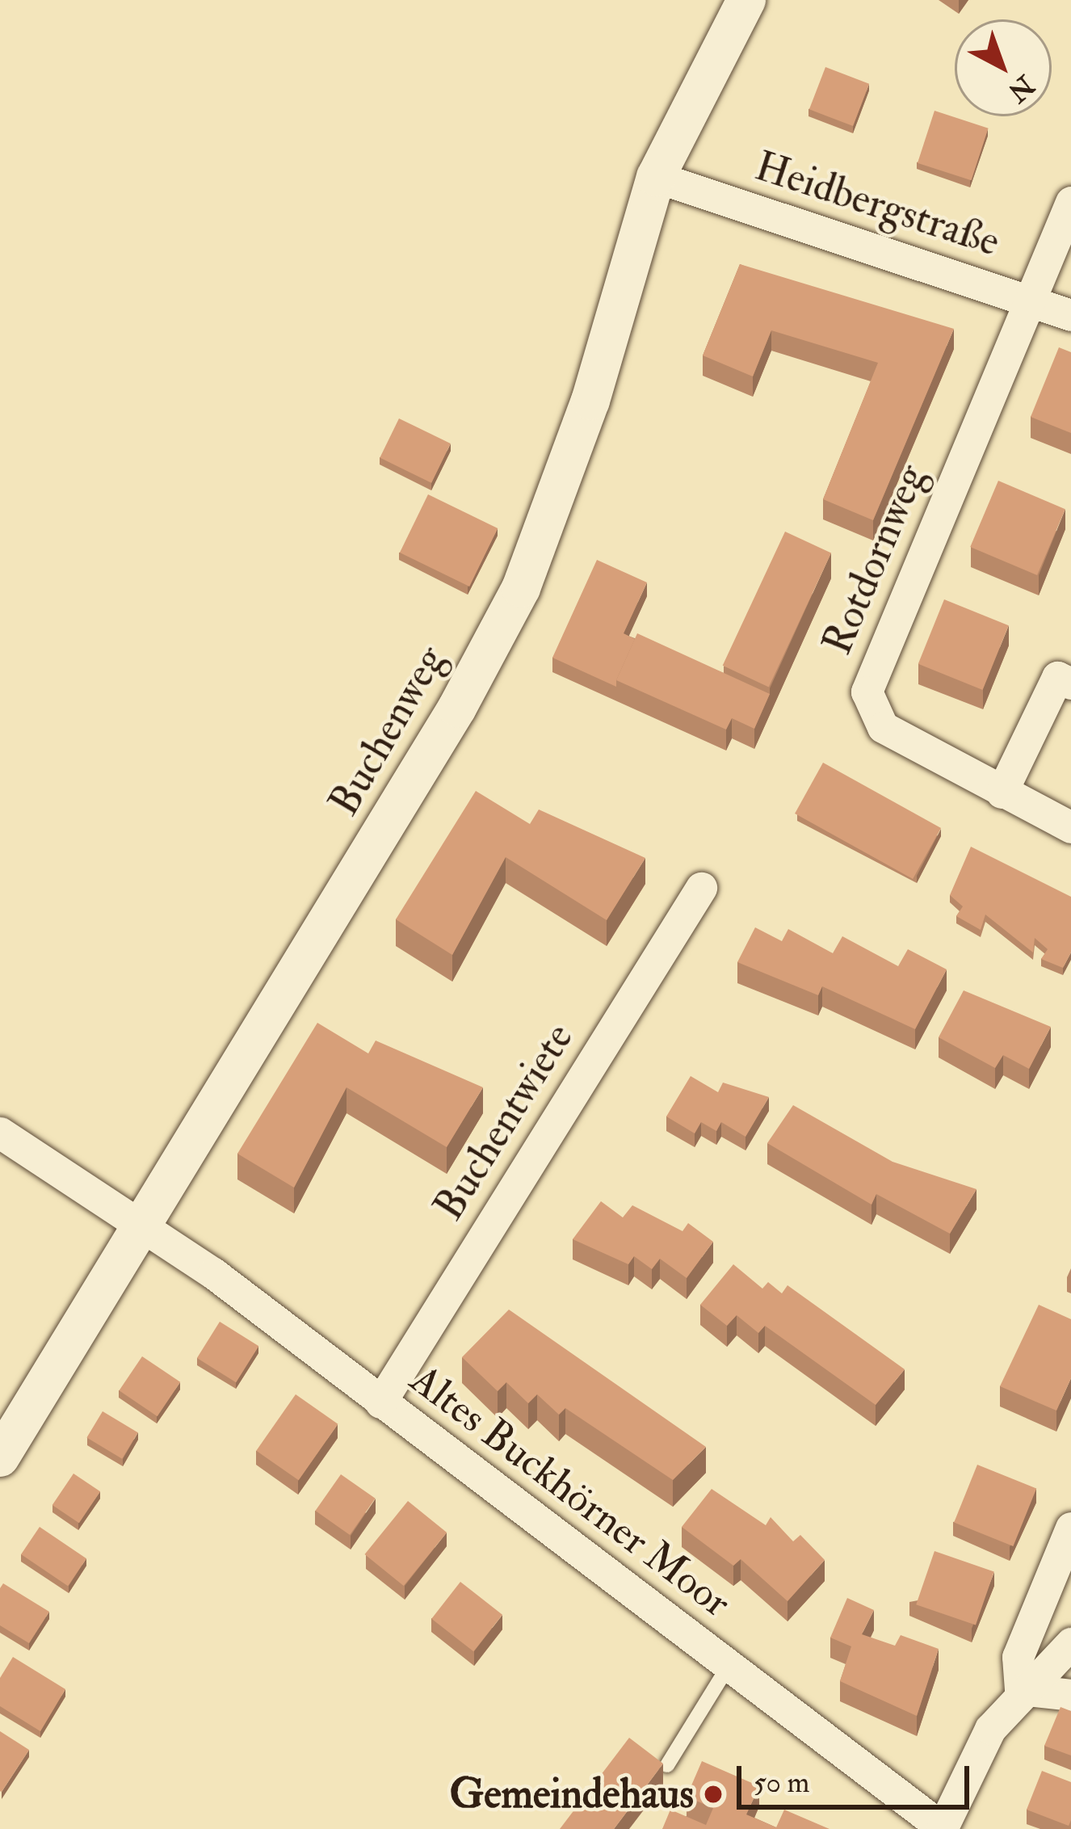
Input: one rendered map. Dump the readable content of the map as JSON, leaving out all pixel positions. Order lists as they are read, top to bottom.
{
  "streets": {
    "street": [
      "Heidbergstraße",
      "Rotdornweg",
      "Buchenweg",
      "Buchentwiete",
      "Altes Buckhörner Moor"
    ]
  },
  "crossings": [
    ["Heidbergstraße", "Rotdornweg"],
    ["Heidbergstraße", "Buchenweg"],
    ["Buchenweg", "Altes Buckhörner Moor"],
    ["Buchentwiete", "Altes Buckhörner Moor"]
  ],
  "places": ["Gemeindehaus"],
  "scale_bar": "50 m",
  "north": "bottom right"
}
